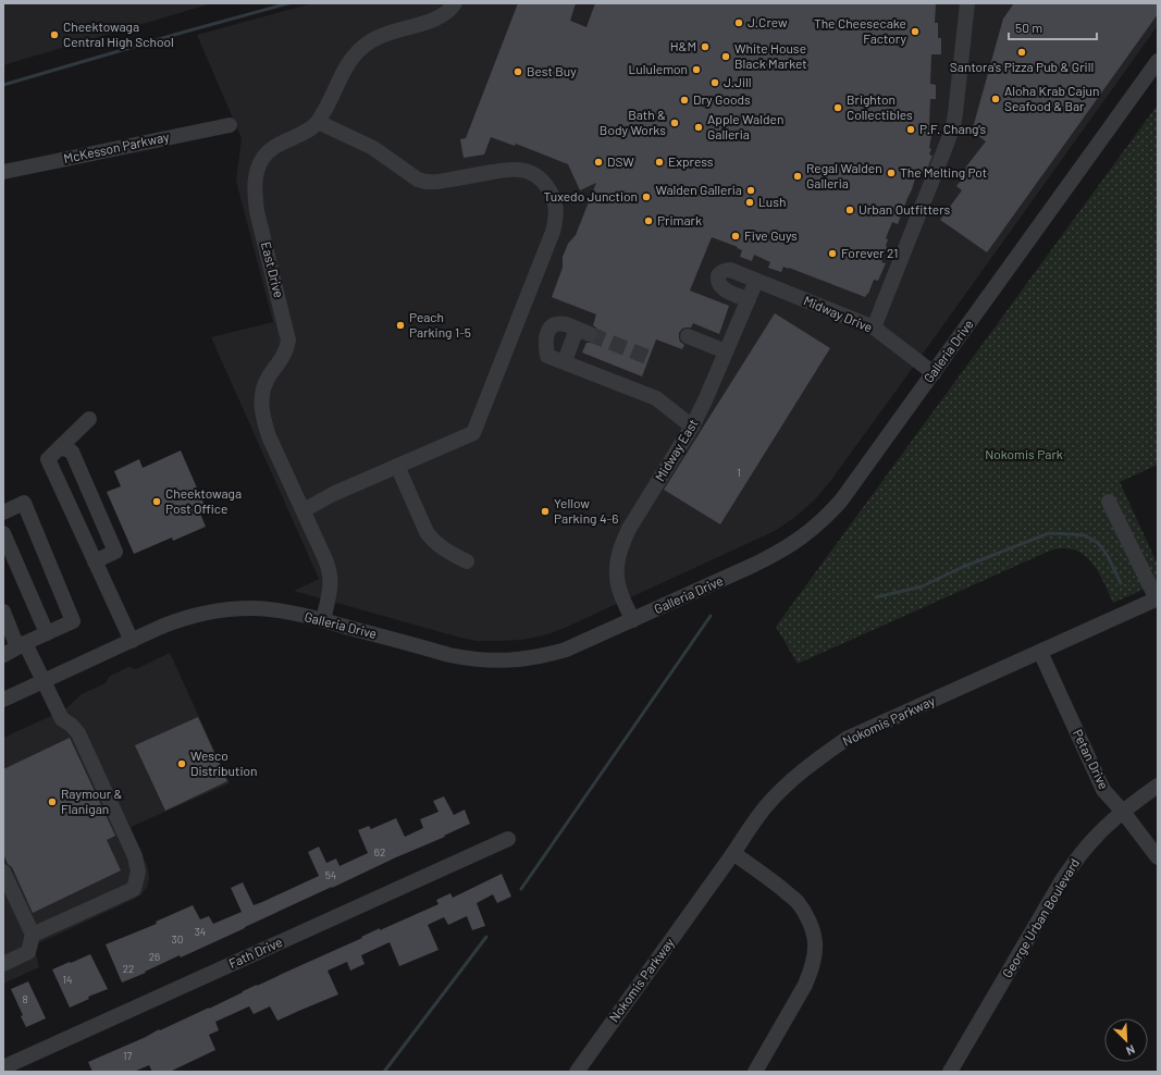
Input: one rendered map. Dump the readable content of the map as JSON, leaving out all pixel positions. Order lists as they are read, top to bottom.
{
  "streets": {
    "street": [
      "McKesson Parkway",
      "East Drive",
      "Midway Drive",
      "Galleria Drive",
      "Midway East",
      "Nokomis Parkway",
      "Petan Drive",
      "George Urban Boulevard",
      "Fath Drive"
    ]
  },
  "crossings": [
    ["East Drive", "Galleria Drive"],
    ["Midway Drive", "Galleria Drive"],
    ["Midway Drive", "Midway East"],
    ["Galleria Drive", "Midway East"],
    ["Nokomis Parkway", "Petan Drive"],
    ["Petan Drive", "George Urban Boulevard"]
  ],
  "parks": ["Nokomis Park"],
  "places": [
    "J.Crew",
    "The Cheesecake Factory",
    "Cheektowaga Central High School",
    "H&M",
    "Santora's Pizza Pub & Grill",
    "White House Black Market",
    "Lululemon",
    "Best Buy",
    "J.Jill",
    "Aloha Krab Cajun Seafood & Bar",
    "Dry Goods",
    "Brighton Collectibles",
    "Bath & Body Works",
    "Apple Walden Galleria",
    "P.F. Chang's",
    "DSW",
    "Express",
    "The Melting Pot",
    "Regal Walden Galleria",
    "Walden Galleria",
    "Tuxedo Junction",
    "Lush",
    "Urban Outfitters",
    "Primark",
    "Five Guys",
    "Forever 21",
    "Peach Parking 1-5",
    "Cheektowaga Post Office",
    "Yellow Parking 4-6",
    "Wesco Distribution",
    "Raymour & Flanigan"
  ],
  "house_numbers": [
    "1",
    "62",
    "54",
    "34",
    "30",
    "26",
    "22",
    "14",
    "8",
    "17"
  ],
  "scale_bar": "50 m",
  "north": "bottom right"
}
